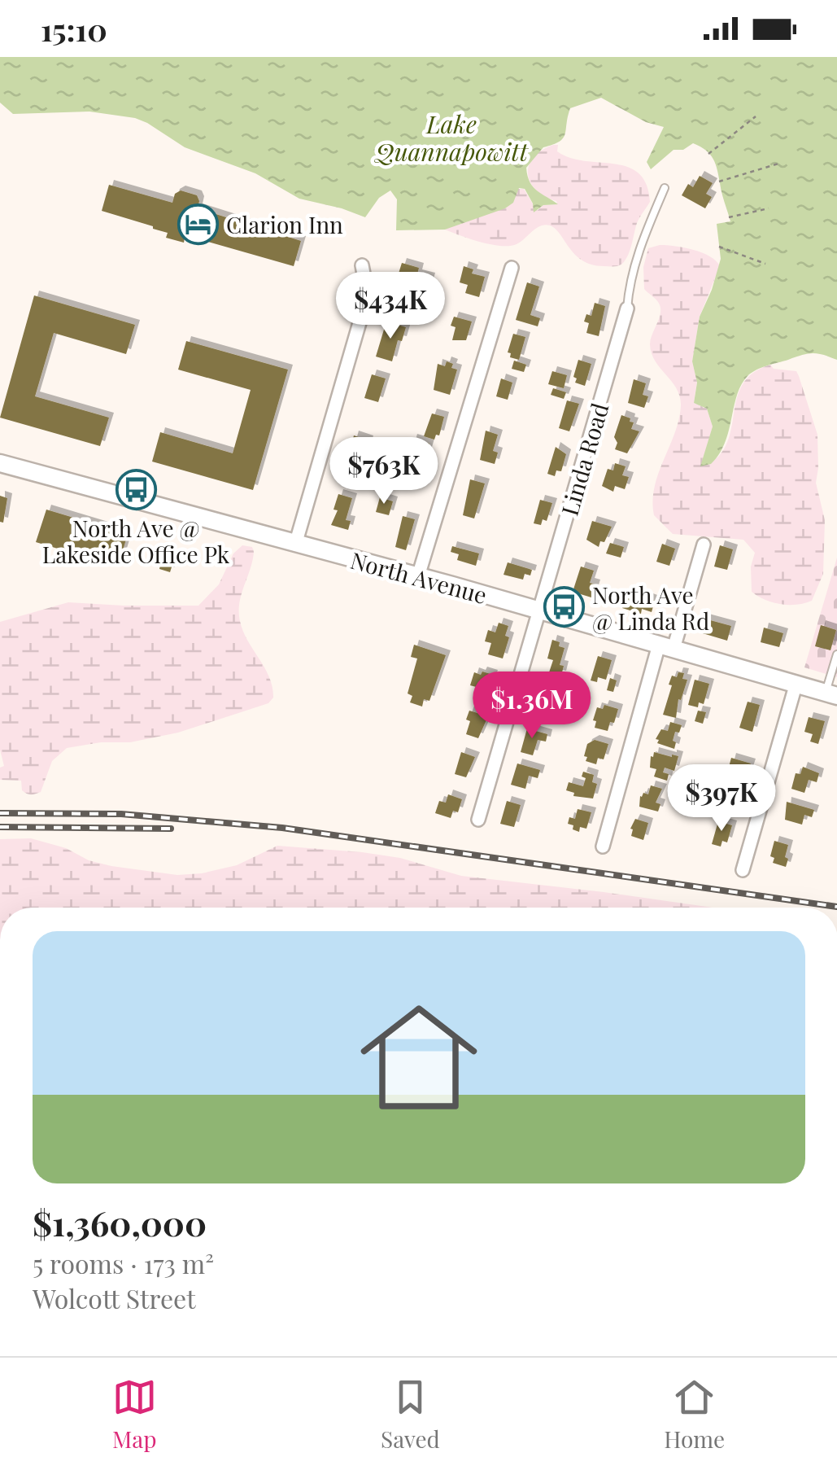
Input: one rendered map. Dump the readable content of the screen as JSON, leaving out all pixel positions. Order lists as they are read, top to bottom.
{
  "streets": {
    "street": ["Linda Road", "North Avenue"]
  },
  "crossings": [
    ["Linda Road", "North Avenue"]
  ],
  "water": ["Lake Quannapowitt"],
  "places": {
    "hotel": ["Clarion Inn"],
    "bus stop": ["North Ave @ Lakeside Office Pk", "North Ave @ Linda Rd"]
  },
  "page": {
    "status": "15:10",
    "price": [
      "$434K",
      "$763K",
      "$1.36M",
      "$397K"
    ],
    "list": [
      {
        "name": "$1,360,000",
        "note": "5 rooms · 173 m² · Wolcott Street"
      }
    ],
    "tabs": ["Map", "Saved", "Home"]
  }
}
